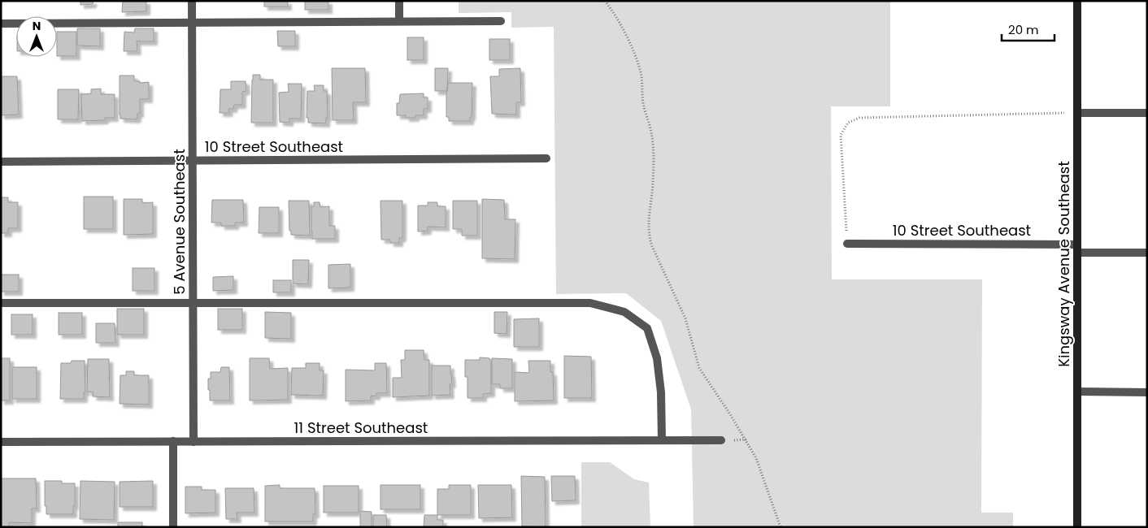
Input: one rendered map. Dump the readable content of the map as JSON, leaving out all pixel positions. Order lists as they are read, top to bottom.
{
  "streets": {
    "main road": ["Kingsway Avenue Southeast"],
    "street": ["10 Street Southeast", "5 Avenue Southeast", "11 Street Southeast"]
  },
  "crossings": [
    ["10 Street Southeast", "5 Avenue Southeast"],
    ["10 Street Southeast", "Kingsway Avenue Southeast"],
    ["5 Avenue Southeast", "11 Street Southeast"]
  ],
  "scale_bar": "20 m",
  "north": "top"
}
